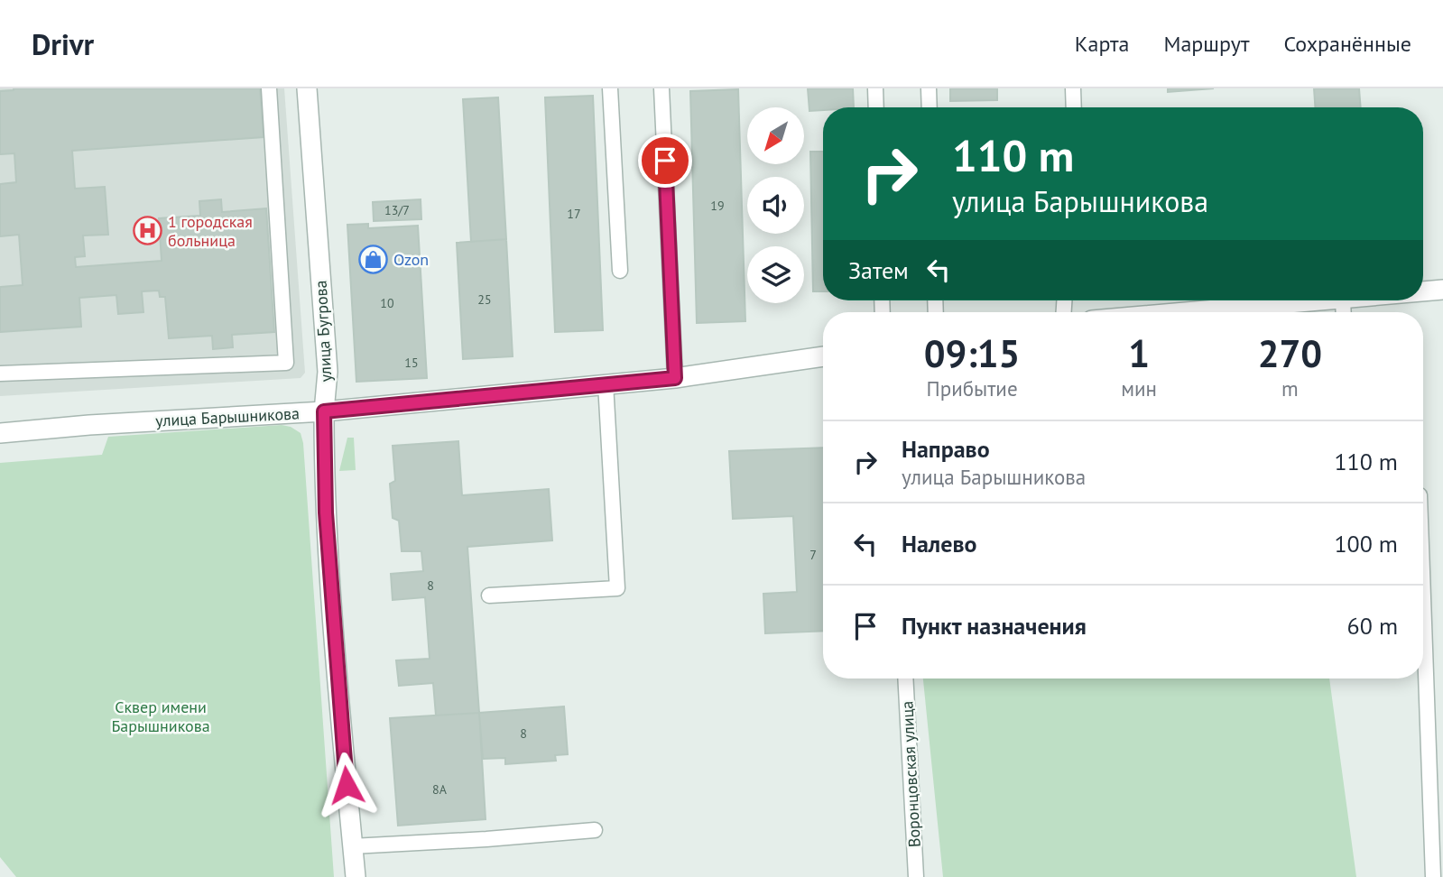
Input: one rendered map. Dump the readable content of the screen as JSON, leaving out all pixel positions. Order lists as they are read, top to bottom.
{
  "streets": {
    "street": ["улица Бугрова", "улица Барышникова"],
    "lane": ["Воронцовская улица"]
  },
  "crossings": [
    ["улица Бугрова", "улица Барышникова"]
  ],
  "parks": ["Сквер имени Барышникова"],
  "places": {
    "hospital": ["1 городская больница"],
    "shop": ["Ozon"]
  },
  "house_numbers": [
    "19",
    "13/7",
    "17",
    "25",
    "10",
    "15",
    "7",
    "8",
    "8",
    "8А"
  ],
  "north": "bottom left",
  "page": {
    "header": "Drivr",
    "nav": ["Карта", "Маршрут", "Сохранённые"],
    "turn": ["110 m", "улица Барышникова"],
    "then": "Затем",
    "eta": [
      "09:15",
      "Прибытие",
      "1",
      "мин",
      "270",
      "m"
    ],
    "list": [
      {
        "name": "Направо",
        "note": "улица Барышникова",
        "value": "110 m"
      },
      {
        "name": "Налево",
        "value": "100 m"
      },
      {
        "name": "Пункт назначения",
        "value": "60 m"
      }
    ]
  }
}
